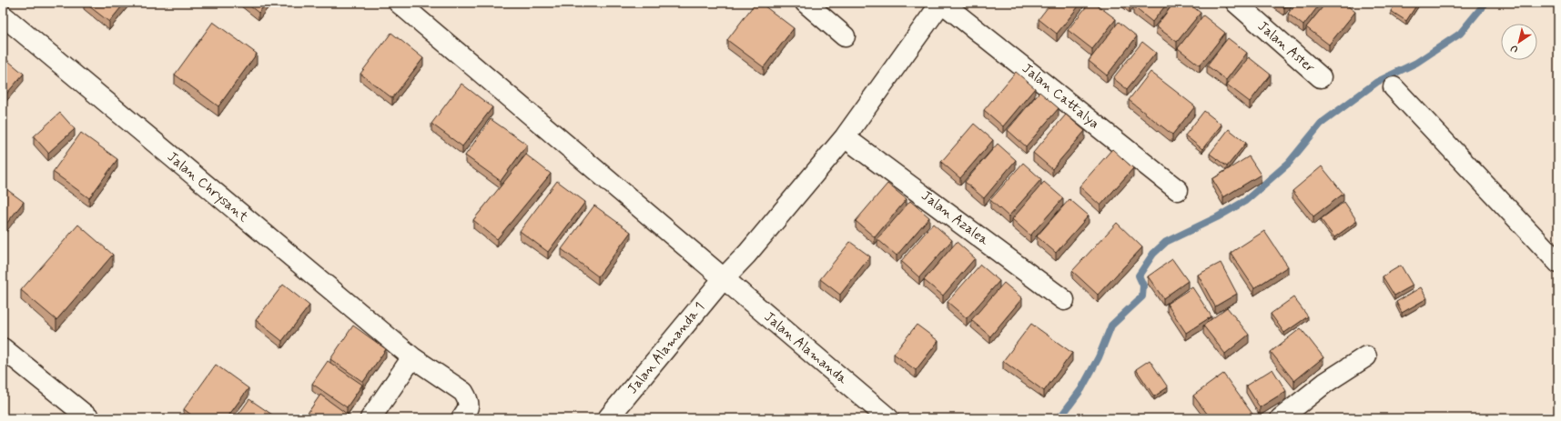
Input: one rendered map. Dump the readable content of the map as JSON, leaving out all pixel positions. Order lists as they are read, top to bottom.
{
  "streets": {
    "street": [
      "Jalan Aster",
      "Jalan Cattalya",
      "Jalan Chrysant",
      "Jalan Azalea",
      "Jalan Alamanda 1",
      "Jalan Alamanda"
    ]
  },
  "crossings": [
    ["Jalan Cattalya", "Jalan Alamanda 1"],
    ["Jalan Azalea", "Jalan Alamanda 1"],
    ["Jalan Alamanda 1", "Jalan Alamanda"]
  ],
  "north": "bottom left"
}
